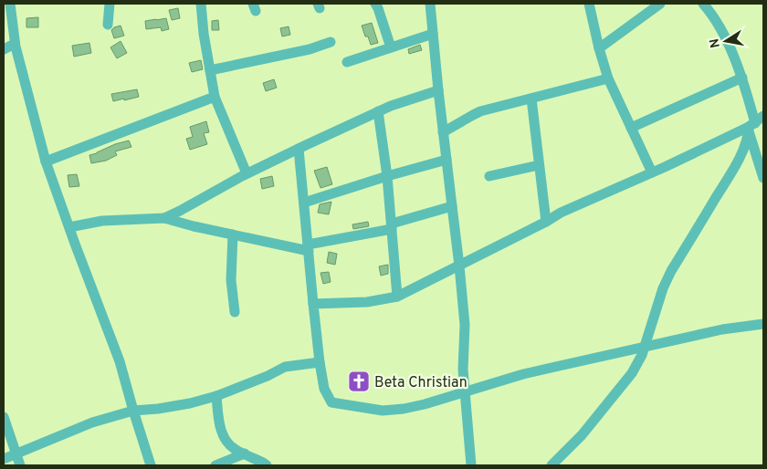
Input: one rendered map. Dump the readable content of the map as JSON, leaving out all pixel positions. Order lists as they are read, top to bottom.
{
  "places": {
    "church": ["Beta Christian"]
  },
  "north": "left"
}
